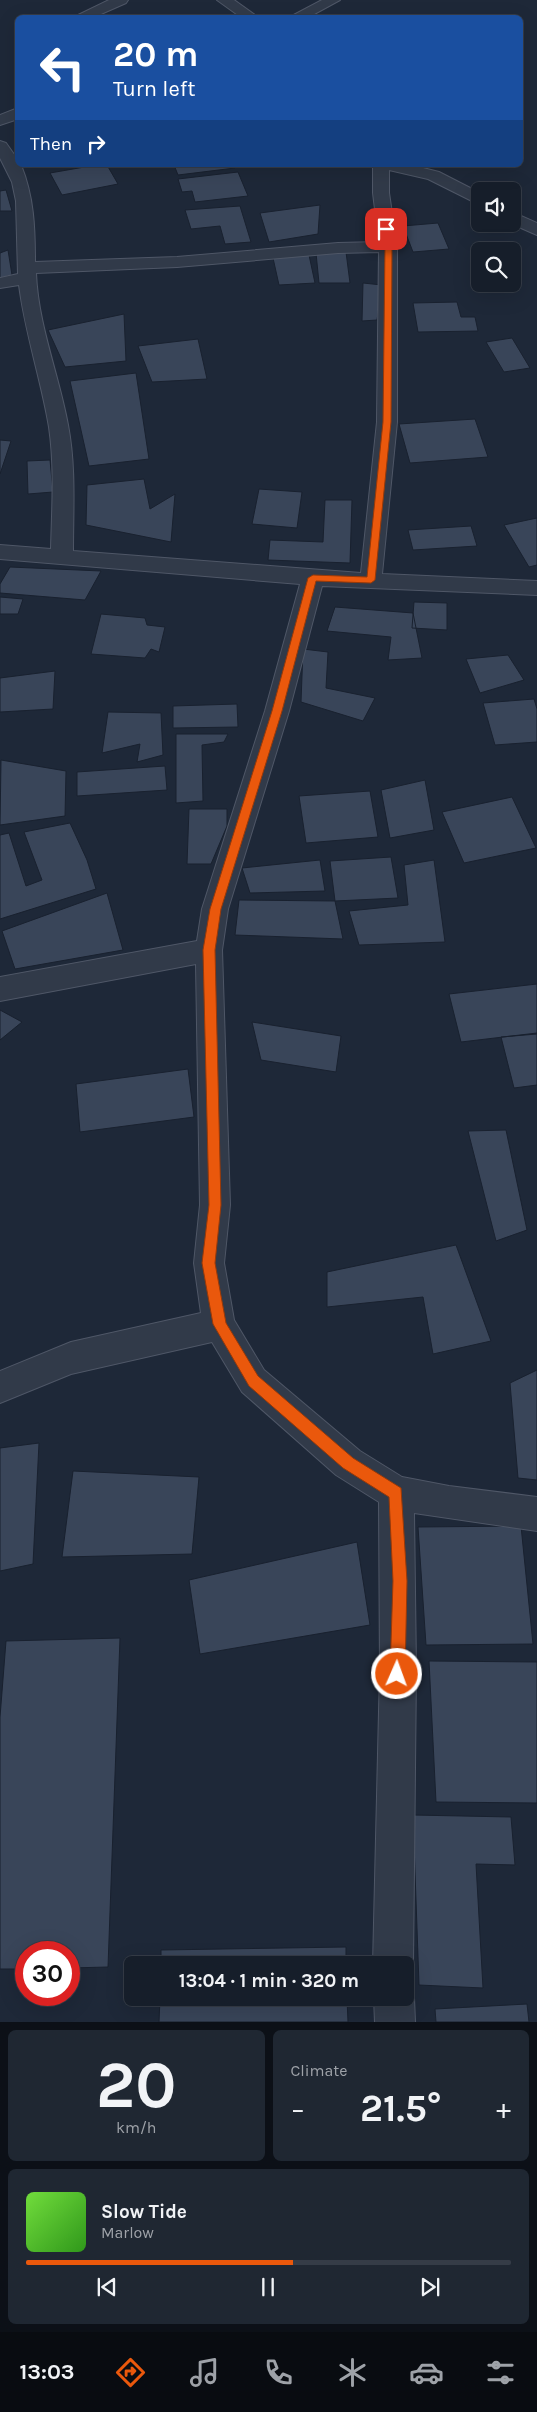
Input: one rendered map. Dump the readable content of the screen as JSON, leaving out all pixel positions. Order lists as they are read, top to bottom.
{
  "page": {
    "turn": ["20 m", "Turn left"],
    "then": "Then",
    "limit": "30",
    "trip": "13:04 · 1 min · 320 m",
    "tile": [
      ["20", "km/h"],
      "Climate"
    ],
    "heat": ["−", "21.5°", "+"],
    "song": ["Slow Tide", "Marlow"],
    "tabs": "13:03"
  }
}
